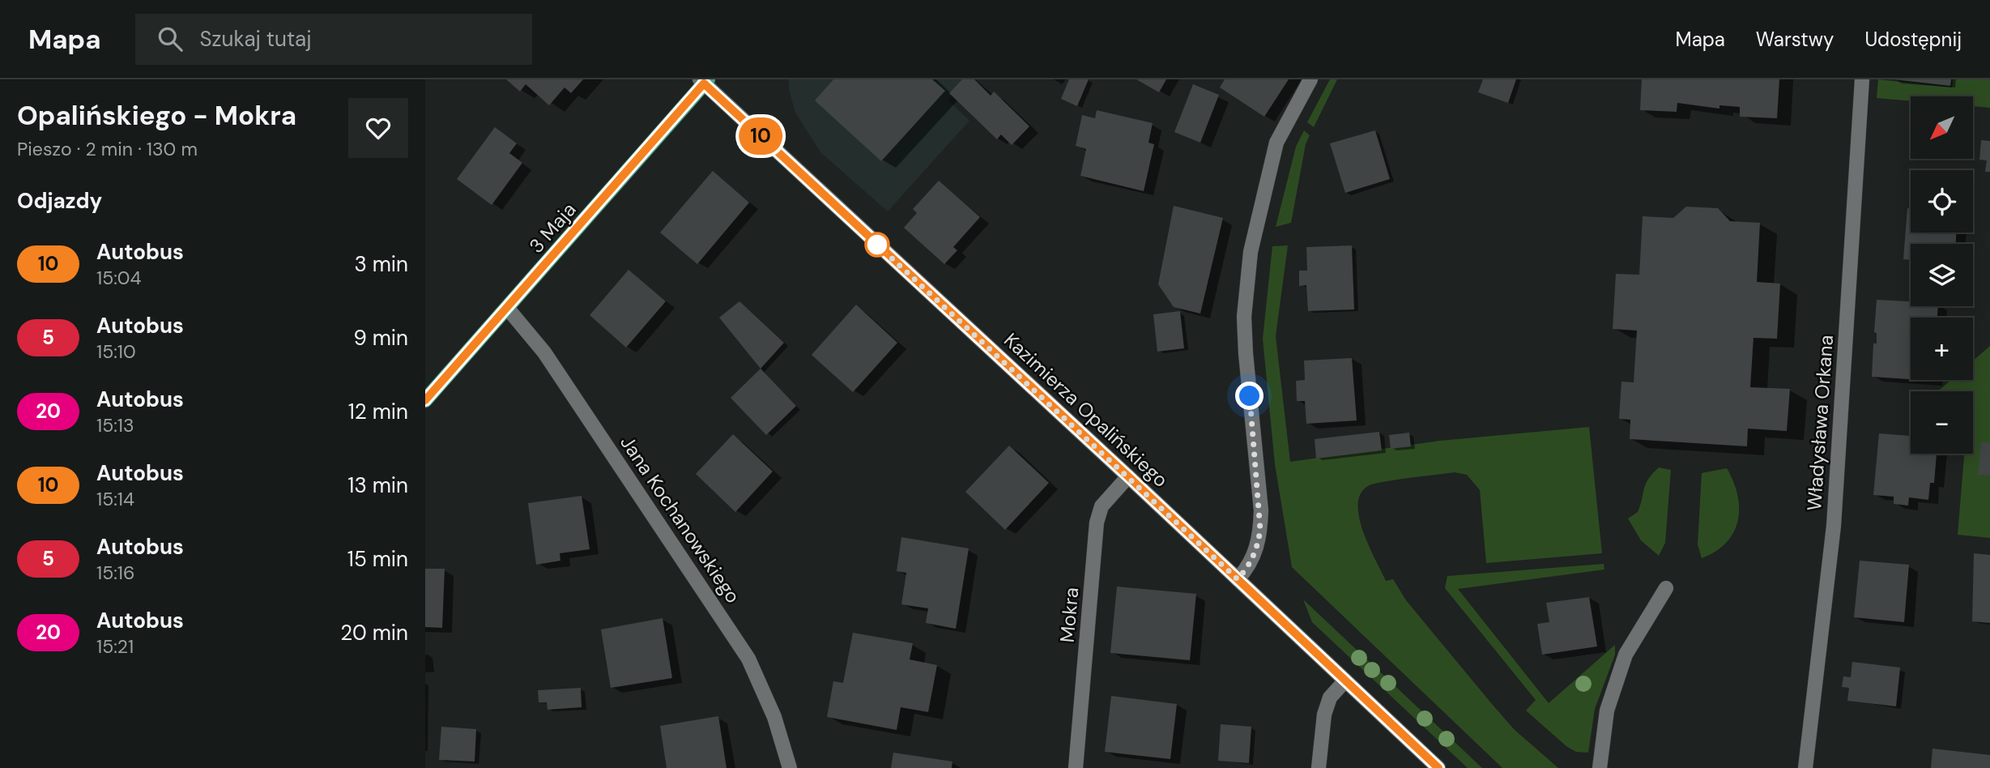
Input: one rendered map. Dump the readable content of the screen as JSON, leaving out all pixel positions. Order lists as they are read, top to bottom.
{
  "streets": {
    "main road": ["3 Maja"],
    "street": [
      "Kazimierza Opalińskiego",
      "Władysława Orkana",
      "Jana Kochanowskiego",
      "Mokra"
    ]
  },
  "crossings": [
    ["3 Maja", "Kazimierza Opalińskiego"],
    ["3 Maja", "Jana Kochanowskiego"],
    ["Kazimierza Opalińskiego", "Mokra"]
  ],
  "lines": ["bus line 10"],
  "north": "bottom left",
  "page": {
    "header": "Mapa",
    "search": "Szukaj tutaj",
    "nav": ["Mapa", "Warstwy", "Udostępnij"],
    "heading": [
      ["Opalińskiego - Mokra", "Pieszo · 2 min · 130 m"],
      "Odjazdy"
    ],
    "on_map": "10",
    "map_buttons": ["+", "−"],
    "list": [
      {
        "mark": "10",
        "name": "Autobus",
        "note": "15:04",
        "value": "3 min"
      },
      {
        "mark": "5",
        "name": "Autobus",
        "note": "15:10",
        "value": "9 min"
      },
      {
        "mark": "20",
        "name": "Autobus",
        "note": "15:13",
        "value": "12 min"
      },
      {
        "mark": "10",
        "name": "Autobus",
        "note": "15:14",
        "value": "13 min"
      },
      {
        "mark": "5",
        "name": "Autobus",
        "note": "15:16",
        "value": "15 min"
      },
      {
        "mark": "20",
        "name": "Autobus",
        "note": "15:21",
        "value": "20 min"
      }
    ]
  }
}
